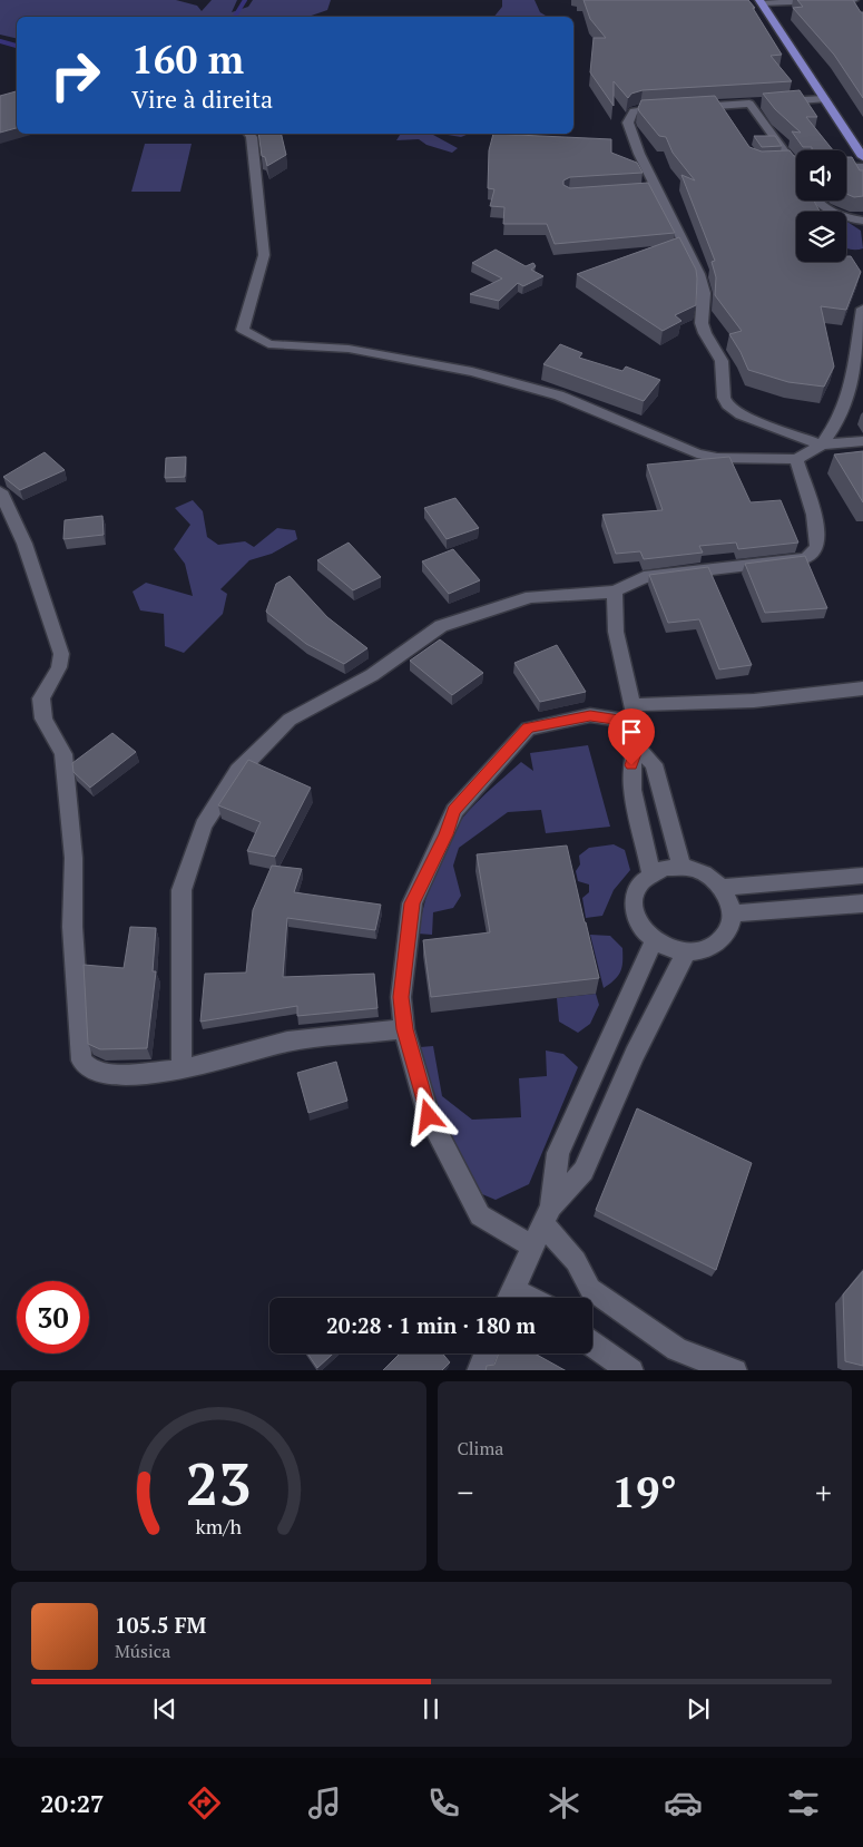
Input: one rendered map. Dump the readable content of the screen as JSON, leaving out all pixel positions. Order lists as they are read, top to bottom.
{
  "page": {
    "turn": ["160 m", "Vire à direita"],
    "limit": "30",
    "trip": "20:28 · 1 min · 180 m",
    "tile": "Clima",
    "heat": ["−", "19°", "+"],
    "song": ["105.5 FM", "Música"],
    "tabs": "20:27",
    "gauge": ["23", "km/h"]
  }
}
